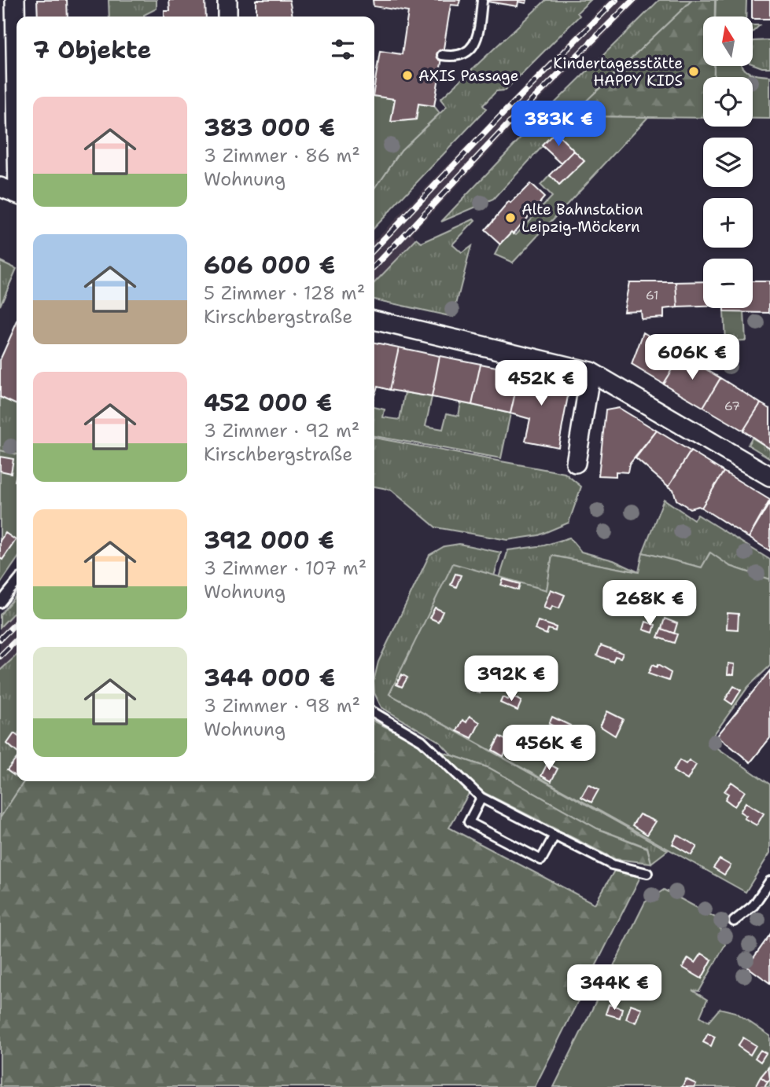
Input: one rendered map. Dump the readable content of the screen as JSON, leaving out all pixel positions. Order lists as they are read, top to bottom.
{
  "places": ["Kindertagesstätte HAPPY KIDS", "AXIS Passage", "Alte Bahnstation Leipzig-Möckern"],
  "house_numbers": ["61", "67"],
  "north": "top",
  "page": {
    "map_buttons": ["+", "−"],
    "heading": "7 Objekte",
    "list": [
      {
        "name": "383 000 €",
        "note": "3 Zimmer · 86 m² · Wohnung"
      },
      {
        "name": "606 000 €",
        "note": "5 Zimmer · 128 m² · Kirschbergstraße"
      },
      {
        "name": "452 000 €",
        "note": "3 Zimmer · 92 m² · Kirschbergstraße"
      },
      {
        "name": "392 000 €",
        "note": "3 Zimmer · 107 m² · Wohnung"
      },
      {
        "name": "344 000 €",
        "note": "3 Zimmer · 98 m² · Wohnung"
      }
    ],
    "price": [
      "383K €",
      "606K €",
      "452K €",
      "268K €",
      "392K €",
      "456K €",
      "344K €"
    ]
  }
}
